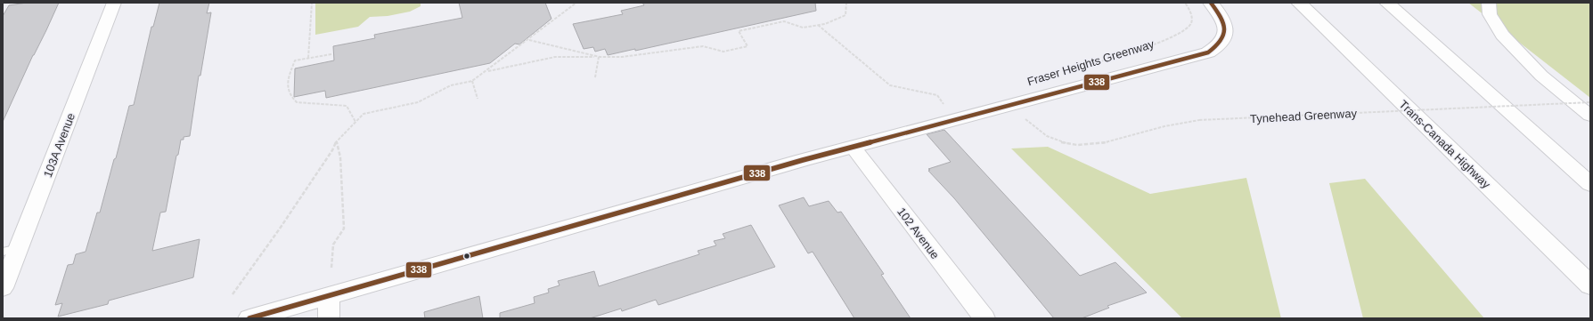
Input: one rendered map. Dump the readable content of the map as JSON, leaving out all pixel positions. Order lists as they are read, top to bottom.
{
  "streets": {
    "main road": ["Trans-Canada Highway"],
    "street": ["103A Avenue", "102 Avenue"],
    "path": ["Fraser Heights Greenway", "Tynehead Greenway"]
  },
  "lines": ["transit line 338"]
}
